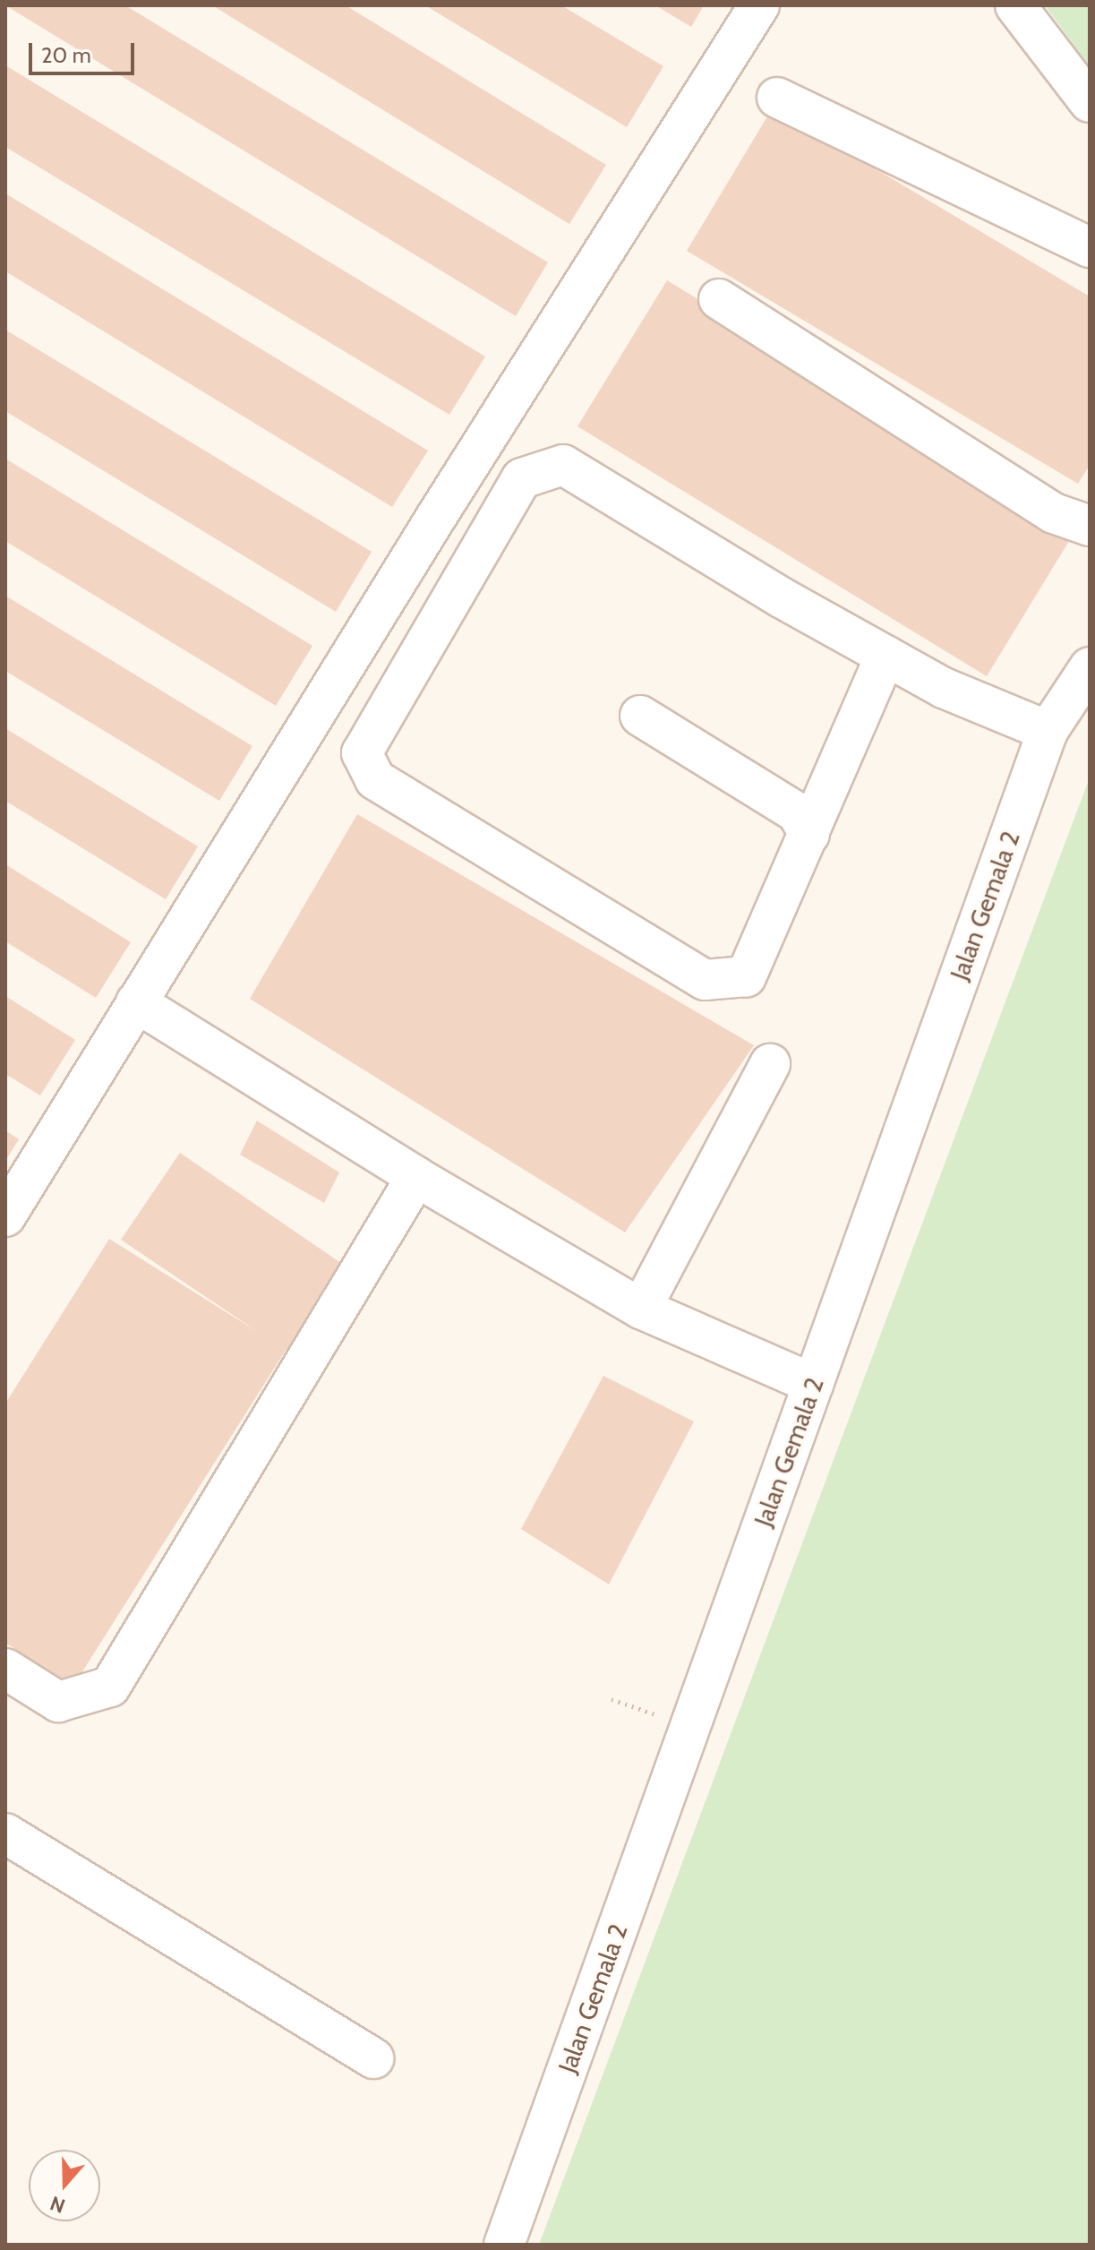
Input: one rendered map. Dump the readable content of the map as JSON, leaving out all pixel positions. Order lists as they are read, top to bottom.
{
  "streets": {
    "street": ["Jalan Gemala 2"]
  },
  "scale_bar": "20 m",
  "north": "bottom"
}
